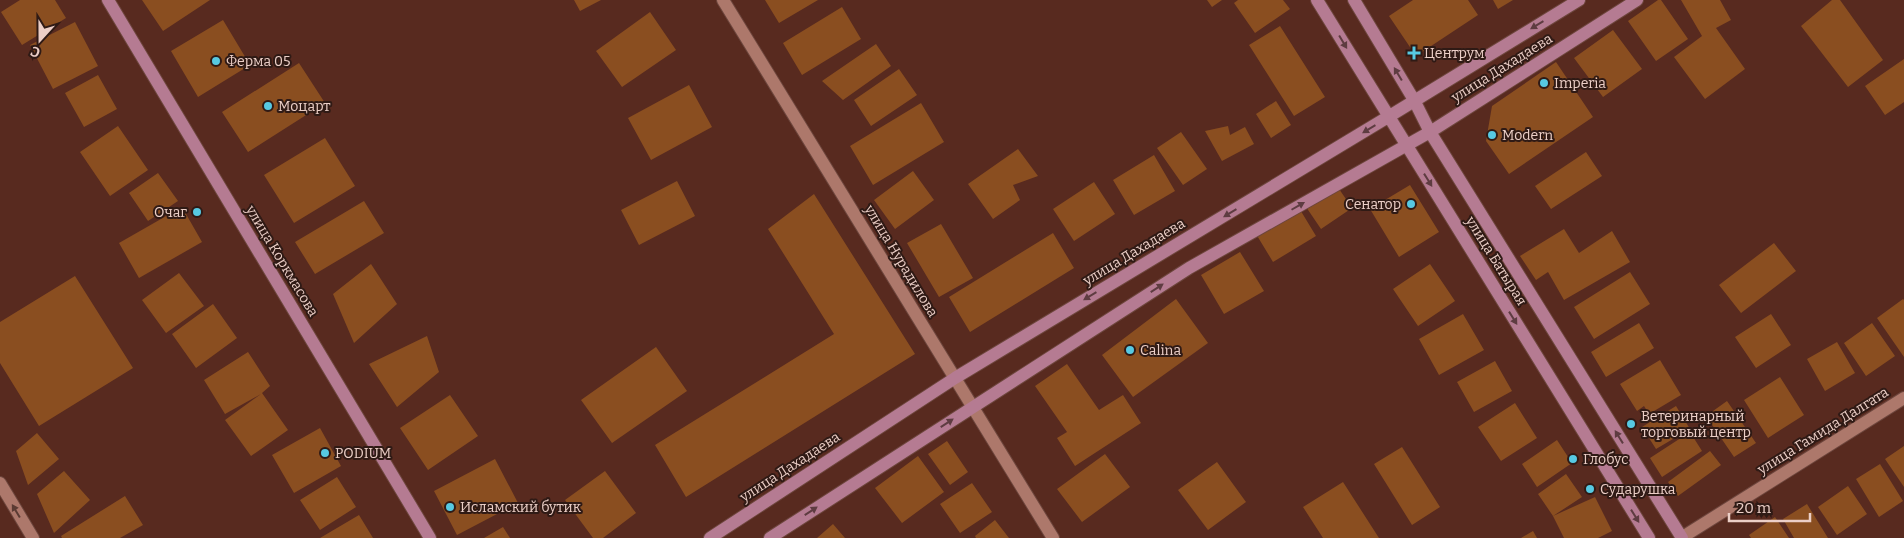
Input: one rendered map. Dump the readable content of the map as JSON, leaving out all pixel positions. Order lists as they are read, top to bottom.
{
  "streets": {
    "main road": ["улица Дахадаева", "улица Коркмасова", "улица Батырая"],
    "street": ["улица Нурадилова", "улица Гамида Далгата"]
  },
  "crossings": [
    ["улица Дахадаева", "улица Нурадилова"],
    ["улица Дахадаева", "улица Батырая"],
    ["улица Батырая", "улица Гамида Далгата"]
  ],
  "places": {
    "health": ["Центрум"],
    "other": [
      "Ферма 05",
      "Imperia",
      "Моцарт",
      "Modern",
      "Сенатор",
      "Очаг",
      "Calina",
      "Ветеринарный торговый центр",
      "PODIUM",
      "Глобус",
      "Сударушка",
      "Исламский бутик"
    ]
  },
  "scale_bar": "20 m",
  "north": "bottom"
}
